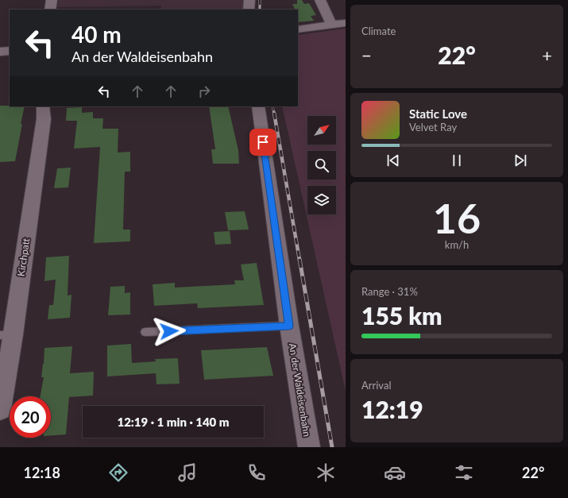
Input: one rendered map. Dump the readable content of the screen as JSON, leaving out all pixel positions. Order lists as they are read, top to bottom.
{
  "streets": {
    "street": ["Kirchpatt", "An der Waldeisenbahn"]
  },
  "north": "top right",
  "page": {
    "tile": [
      "Climate",
      ["16", "km/h"],
      ["Range · 31%", "155 km"],
      ["Arrival", "12:19"]
    ],
    "turn": ["40 m", "An der Waldeisenbahn"],
    "heat": ["−", "22°", "+"],
    "song": ["Static Love", "Velvet Ray"],
    "limit": "20",
    "trip": "12:19 · 1 min · 140 m",
    "tabs": ["12:18", "22°"]
  }
}
